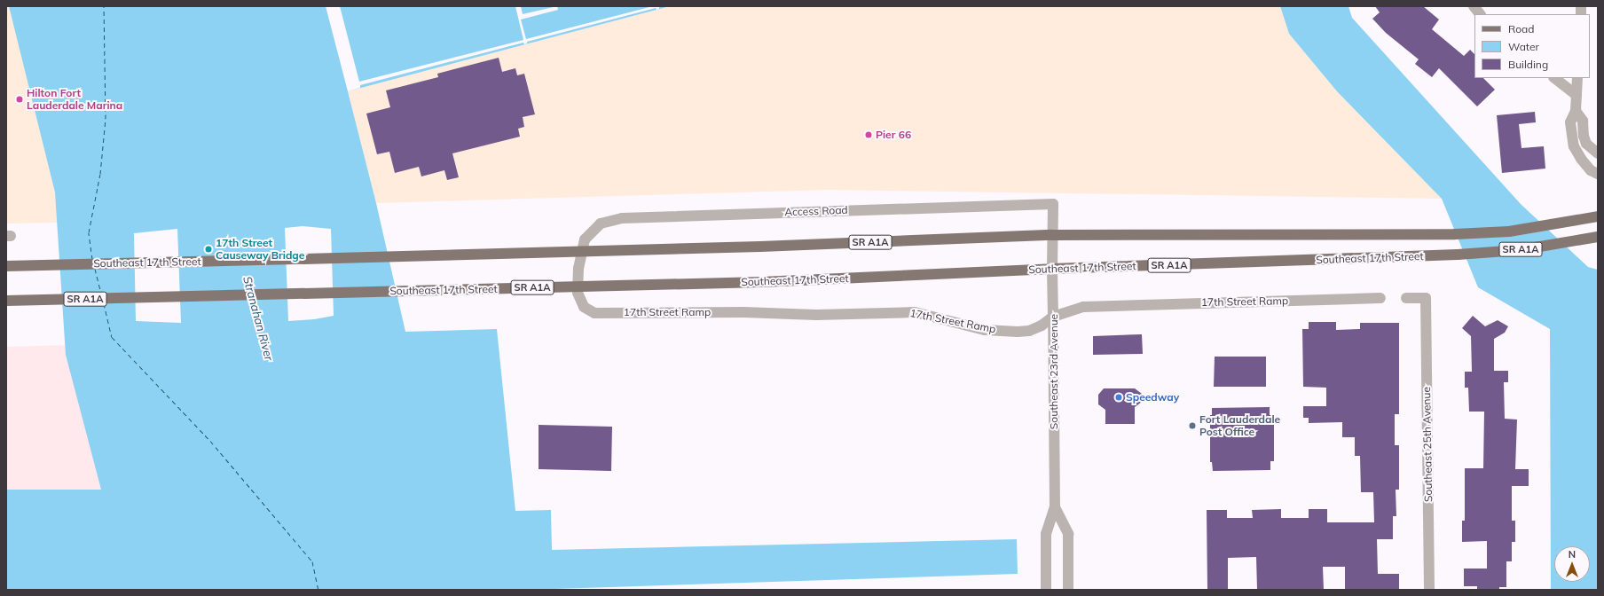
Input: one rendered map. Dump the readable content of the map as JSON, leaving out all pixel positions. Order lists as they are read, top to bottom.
{
  "streets": {
    "main road": ["SR A1A", "Southeast 17th Street"],
    "street": [
      "Access Road",
      "17th Street Ramp",
      "Southeast 23rd Avenue",
      "Southeast 25th Avenue"
    ]
  },
  "crossings": [
    ["Access Road", "Southeast 17th Street"],
    ["Access Road", "17th Street Ramp"],
    ["Access Road", "Southeast 23rd Avenue"],
    ["Southeast 17th Street", "Southeast 23rd Avenue"],
    ["17th Street Ramp", "Southeast 23rd Avenue"]
  ],
  "water": ["Stranahan River"],
  "places": [
    "Hilton Fort Lauderdale Marina",
    "Pier 66",
    "17th Street Causeway Bridge",
    "Speedway",
    "Fort Lauderdale Post Office"
  ],
  "legend": ["Road", "Water", "Building"],
  "north": "top"
}
